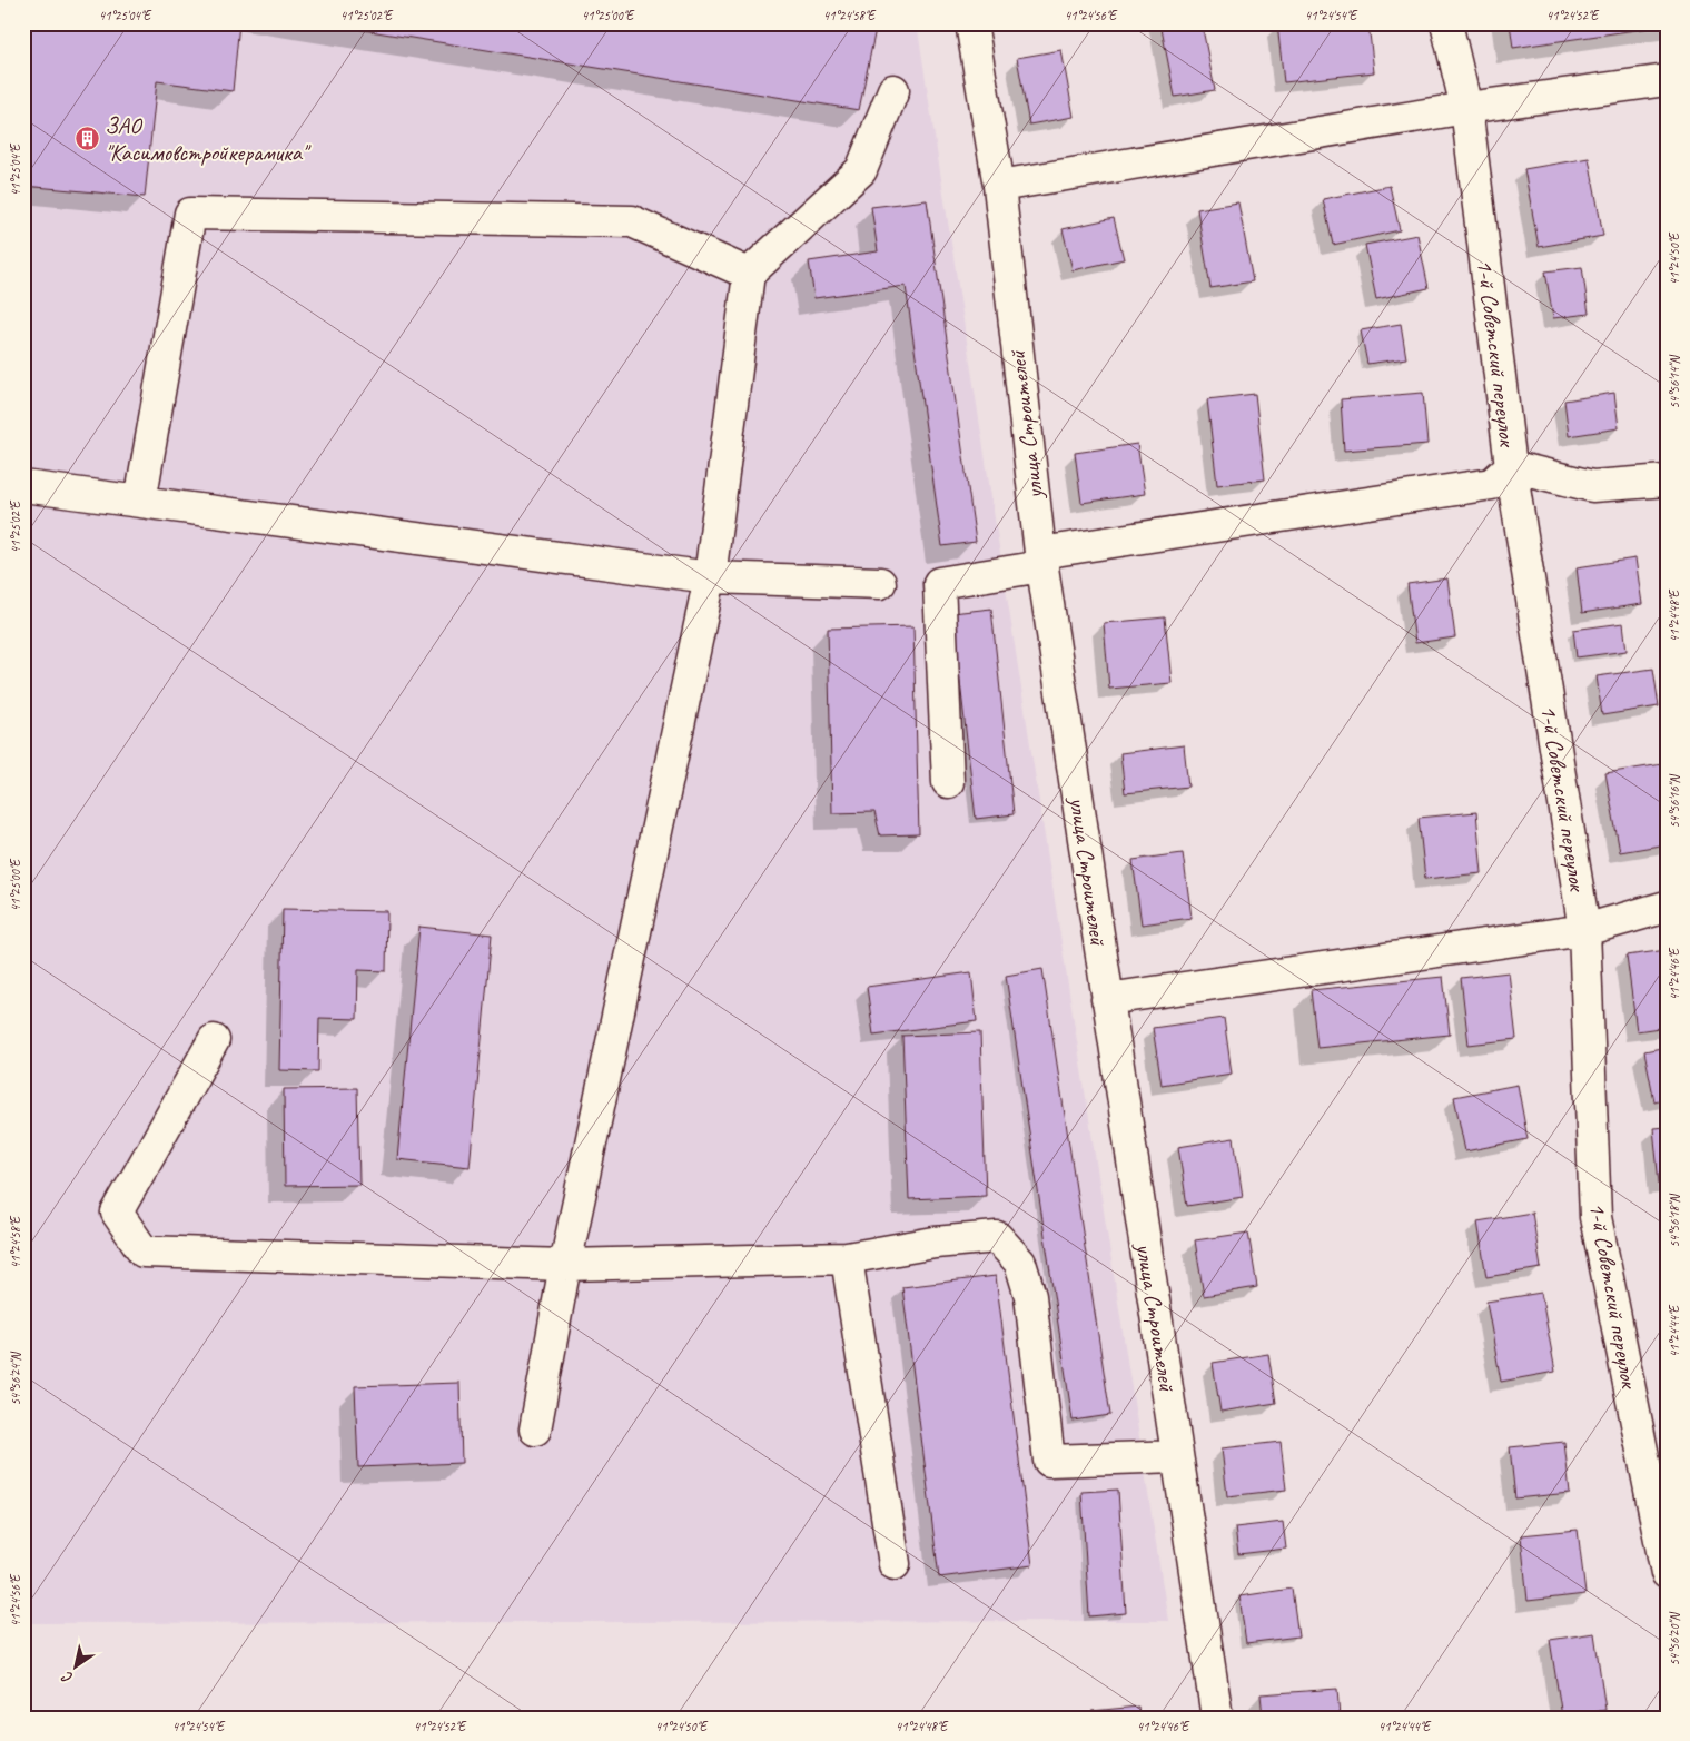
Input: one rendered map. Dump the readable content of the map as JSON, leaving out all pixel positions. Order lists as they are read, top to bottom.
{
  "streets": {
    "street": ["1-й Советский переулок", "улица Строителей"]
  },
  "places": {
    "building": ["ЗАО \"Касимовстройкерамика\""]
  },
  "north": "bottom left",
  "coordinates": [
    "41°25'04\"E",
    "41°25'02\"E",
    "41°25'00\"E",
    "41°24'58\"E",
    "41°24'56\"E",
    "41°24'54\"E",
    "41°24'52\"E",
    "41°24'50\"E",
    "54°56'14\"N",
    "41°24'48\"E",
    "54°56'16\"N",
    "41°24'46\"E",
    "54°56'18\"N",
    "41°24'44\"E",
    "54°56'24\"N",
    "54°56'20\"N"
  ]
}
